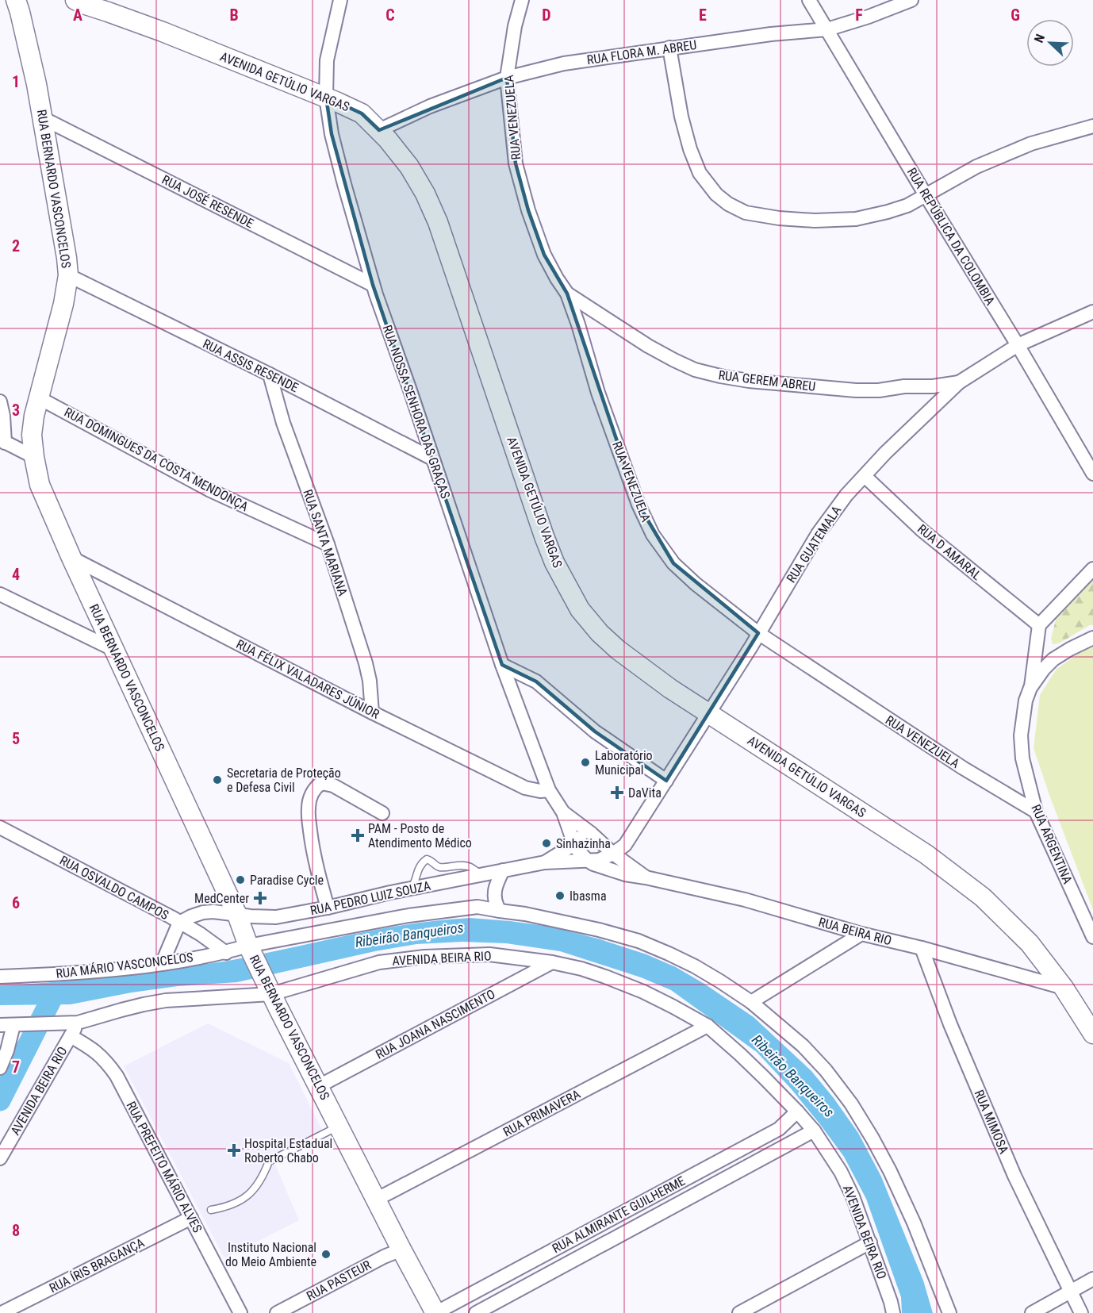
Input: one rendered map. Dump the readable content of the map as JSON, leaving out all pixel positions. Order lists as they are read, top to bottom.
{
  "streets": {
    "main road": ["AVENIDA GETÚLIO VARGAS", "RUA BERNARDO VASCONCELOS"],
    "street": [
      "RUA FLORA M. ABREU",
      "RUA VENEZUELA",
      "RUA JOSÉ RESENDE",
      "RUA REPÚBLICA DA COLOMBIA",
      "RUA ASSIS RESENDE",
      "RUA GEREM ABREU",
      "RUA NOSSA SENHORA DAS GRAÇAS",
      "RUA DOMINGUES DA COSTA MENDONÇA",
      "RUA SANTA MARIANA",
      "RUA GUATEMALA",
      "RUA D AMARAL",
      "RUA FÉLIX VALADARES JÚNIOR",
      "RUA ARGENTINA",
      "RUA OSVALDO CAMPOS",
      "RUA PEDRO LUIZ SOUZA",
      "RUA BEIRA RIO",
      "AVENIDA BEIRA RIO",
      "RUA MÁRIO VASCONCELOS",
      "RUA JOANA NASCIMENTO",
      "RUA PRIMAVERA",
      "RUA MIMOSA",
      "RUA PREFEITO MÁRIO ALVES",
      "RUA ALMIRANTE GUILHERME",
      "RUA ÍRIS BRAGANÇA",
      "RUA PASTEUR"
    ]
  },
  "crossings": [
    ["RUA FLORA M. ABREU", "AVENIDA GETÚLIO VARGAS"],
    ["RUA FLORA M. ABREU", "RUA VENEZUELA"],
    ["RUA FLORA M. ABREU", "RUA REPÚBLICA DA COLOMBIA"],
    ["AVENIDA GETÚLIO VARGAS", "RUA NOSSA SENHORA DAS GRAÇAS"],
    ["AVENIDA GETÚLIO VARGAS", "RUA GUATEMALA"],
    ["AVENIDA GETÚLIO VARGAS", "RUA BEIRA RIO"],
    ["RUA VENEZUELA", "RUA GEREM ABREU"],
    ["RUA VENEZUELA", "RUA GUATEMALA"],
    ["RUA VENEZUELA", "RUA ARGENTINA"],
    ["RUA BERNARDO VASCONCELOS", "RUA JOSÉ RESENDE"],
    ["RUA BERNARDO VASCONCELOS", "RUA ASSIS RESENDE"],
    ["RUA BERNARDO VASCONCELOS", "RUA DOMINGUES DA COSTA MENDONÇA"],
    ["RUA BERNARDO VASCONCELOS", "RUA FÉLIX VALADARES JÚNIOR"],
    ["RUA BERNARDO VASCONCELOS", "RUA PEDRO LUIZ SOUZA"],
    ["RUA BERNARDO VASCONCELOS", "AVENIDA BEIRA RIO"],
    ["RUA BERNARDO VASCONCELOS", "RUA MÁRIO VASCONCELOS"],
    ["RUA BERNARDO VASCONCELOS", "RUA JOANA NASCIMENTO"],
    ["RUA BERNARDO VASCONCELOS", "RUA PRIMAVERA"],
    ["RUA BERNARDO VASCONCELOS", "RUA ALMIRANTE GUILHERME"],
    ["RUA BERNARDO VASCONCELOS", "RUA PASTEUR"],
    ["RUA JOSÉ RESENDE", "RUA NOSSA SENHORA DAS GRAÇAS"],
    ["RUA REPÚBLICA DA COLOMBIA", "RUA GUATEMALA"],
    ["RUA ASSIS RESENDE", "RUA NOSSA SENHORA DAS GRAÇAS"],
    ["RUA ASSIS RESENDE", "RUA SANTA MARIANA"],
    ["RUA GEREM ABREU", "RUA GUATEMALA"],
    ["RUA NOSSA SENHORA DAS GRAÇAS", "RUA FÉLIX VALADARES JÚNIOR"],
    ["RUA NOSSA SENHORA DAS GRAÇAS", "RUA BEIRA RIO"],
    ["RUA DOMINGUES DA COSTA MENDONÇA", "RUA SANTA MARIANA"],
    ["RUA SANTA MARIANA", "RUA FÉLIX VALADARES JÚNIOR"],
    ["RUA GUATEMALA", "RUA D AMARAL"],
    ["RUA GUATEMALA", "RUA BEIRA RIO"],
    ["RUA OSVALDO CAMPOS", "RUA PEDRO LUIZ SOUZA"],
    ["RUA OSVALDO CAMPOS", "RUA MÁRIO VASCONCELOS"],
    ["RUA PEDRO LUIZ SOUZA", "RUA BEIRA RIO"],
    ["RUA BEIRA RIO", "RUA MIMOSA"],
    ["AVENIDA BEIRA RIO", "RUA JOANA NASCIMENTO"],
    ["AVENIDA BEIRA RIO", "RUA PRIMAVERA"],
    ["AVENIDA BEIRA RIO", "RUA PREFEITO MÁRIO ALVES"],
    ["AVENIDA BEIRA RIO", "RUA ALMIRANTE GUILHERME"],
    ["RUA PREFEITO MÁRIO ALVES", "RUA ÍRIS BRAGANÇA"]
  ],
  "water": ["Ribeirão Banqueiros"],
  "places": {
    "other": [
      "Laboratório Municipal",
      "Secretaria de Proteção e Defesa Civil",
      "Sinhazinha",
      "Paradise Cycle",
      "Ibasma",
      "Instituto Nacional do Meio Ambiente"
    ],
    "health": [
      "DaVita",
      "PAM - Posto de Atendimento Médico",
      "MedCenter",
      "Hospital Estadual Roberto Chabo"
    ]
  },
  "north": "top left",
  "grid": {
    "columns": [
      "A",
      "B",
      "C",
      "D",
      "E",
      "F",
      "G"
    ],
    "rows": [
      "1",
      "2",
      "3",
      "4",
      "5",
      "6",
      "7",
      "8"
    ]
  }
}
